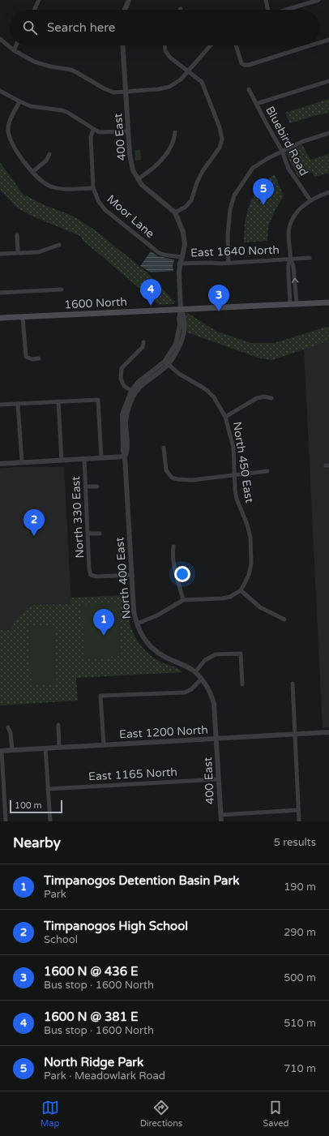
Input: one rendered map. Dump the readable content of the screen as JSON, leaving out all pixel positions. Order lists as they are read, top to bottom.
{
  "streets": {
    "main road": ["1600 North"],
    "street": [
      "400 East",
      "Bluebird Road",
      "Moor Lane",
      "East 1640 North",
      "North 450 East",
      "North 330 East",
      "North 400 East",
      "East 1200 North",
      "East 1165 North"
    ]
  },
  "crossings": [
    ["400 East", "Moor Lane"],
    ["400 East", "East 1640 North"],
    ["400 East", "1600 North"],
    ["400 East", "North 450 East"],
    ["400 East", "North 400 East"],
    ["400 East", "East 1200 North"],
    ["400 East", "East 1165 North"],
    ["North 330 East", "North 400 East"],
    ["North 400 East", "East 1200 North"]
  ],
  "scale_bar": "100 m",
  "page": {
    "search": "Search here",
    "pins": [
      "5",
      "4",
      "3",
      "2",
      "1"
    ],
    "scale": "100 m",
    "heading": ["Nearby", "5 results"],
    "list": [
      {
        "mark": "1",
        "name": "Timpanogos Detention Basin Park",
        "note": "Park",
        "value": "190 m"
      },
      {
        "mark": "2",
        "name": "Timpanogos High School",
        "note": "School",
        "value": "290 m"
      },
      {
        "mark": "3",
        "name": "1600 N @ 436 E",
        "note": "Bus stop · 1600 North",
        "value": "500 m"
      },
      {
        "mark": "4",
        "name": "1600 N @ 381 E",
        "note": "Bus stop · 1600 North",
        "value": "510 m"
      },
      {
        "mark": "5",
        "name": "North Ridge Park",
        "note": "Park · Meadowlark Road",
        "value": "710 m"
      }
    ],
    "nav": ["Map", "Directions", "Saved"]
  }
}
